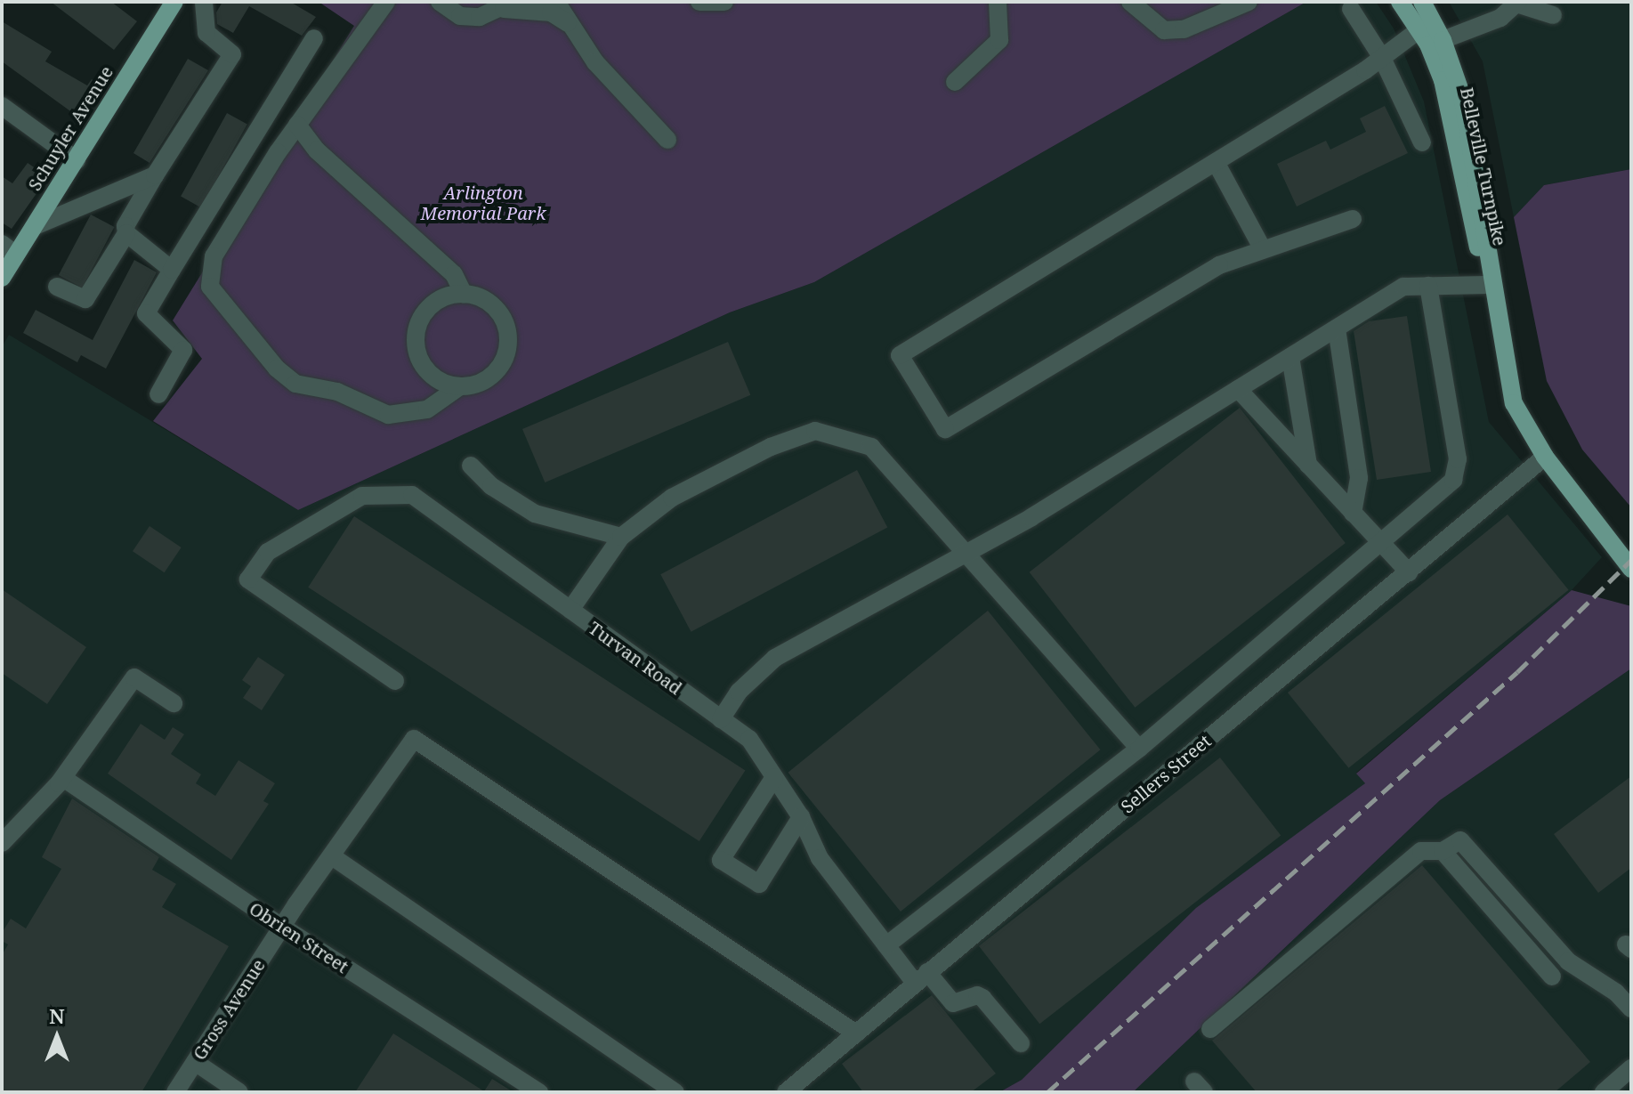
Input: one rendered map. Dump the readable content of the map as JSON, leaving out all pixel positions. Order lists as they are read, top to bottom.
{
  "streets": {
    "main road": ["Schuyler Avenue", "Belleville Turnpike"],
    "street": [
      "Turvan Road",
      "Sellers Street",
      "Obrien Street",
      "Gross Avenue"
    ]
  },
  "crossings": [
    ["Belleville Turnpike", "Sellers Street"],
    ["Turvan Road", "Sellers Street"],
    ["Sellers Street", "Gross Avenue"],
    ["Obrien Street", "Gross Avenue"]
  ],
  "parks": ["Arlington Memorial Park"],
  "north": "top"
}
